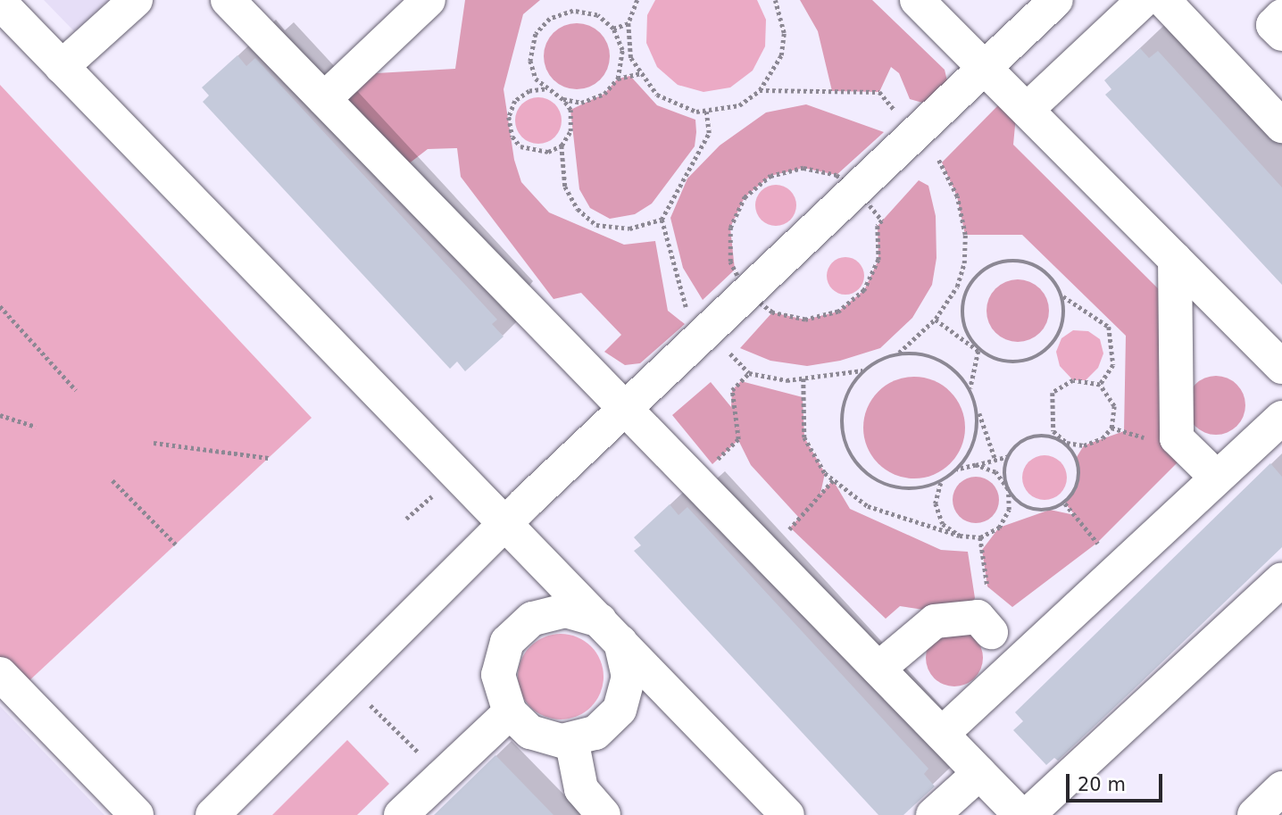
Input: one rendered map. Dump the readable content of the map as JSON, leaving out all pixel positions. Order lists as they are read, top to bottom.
{
  "scale_bar": "20 m"
}
